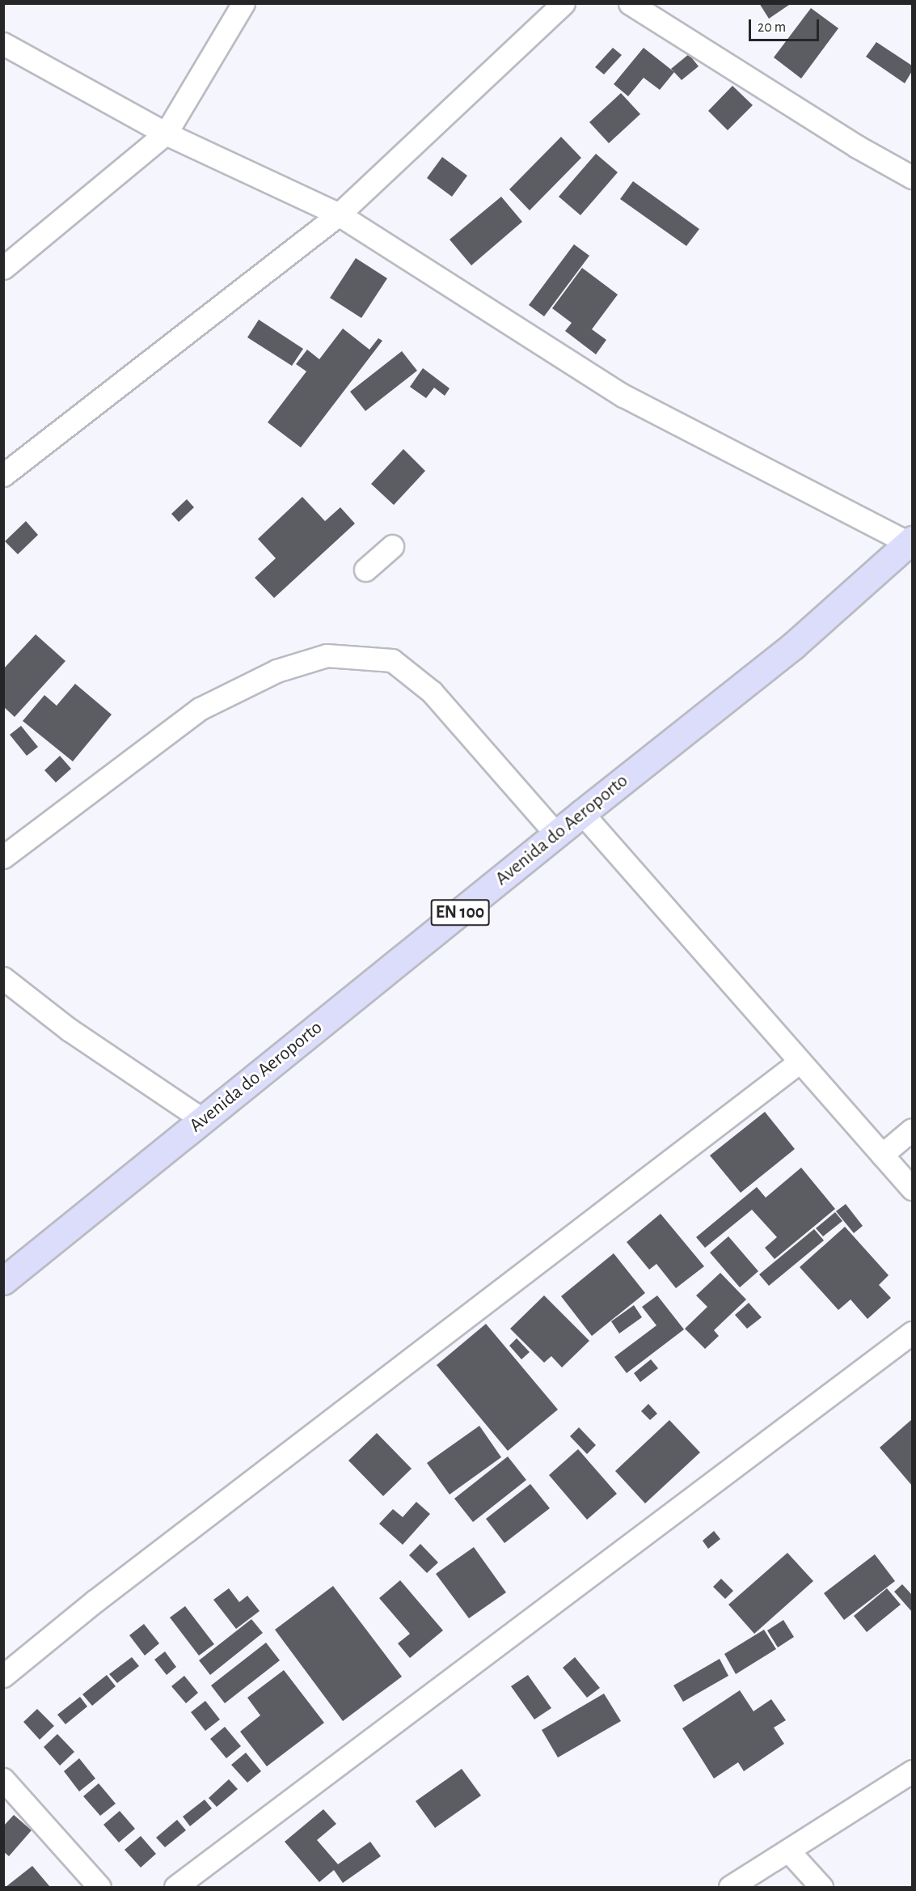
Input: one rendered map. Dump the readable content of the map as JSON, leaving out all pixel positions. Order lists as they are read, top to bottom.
{
  "streets": {
    "main road": ["Avenida do Aeroporto", "EN 100"]
  },
  "scale_bar": "20 m"
}
